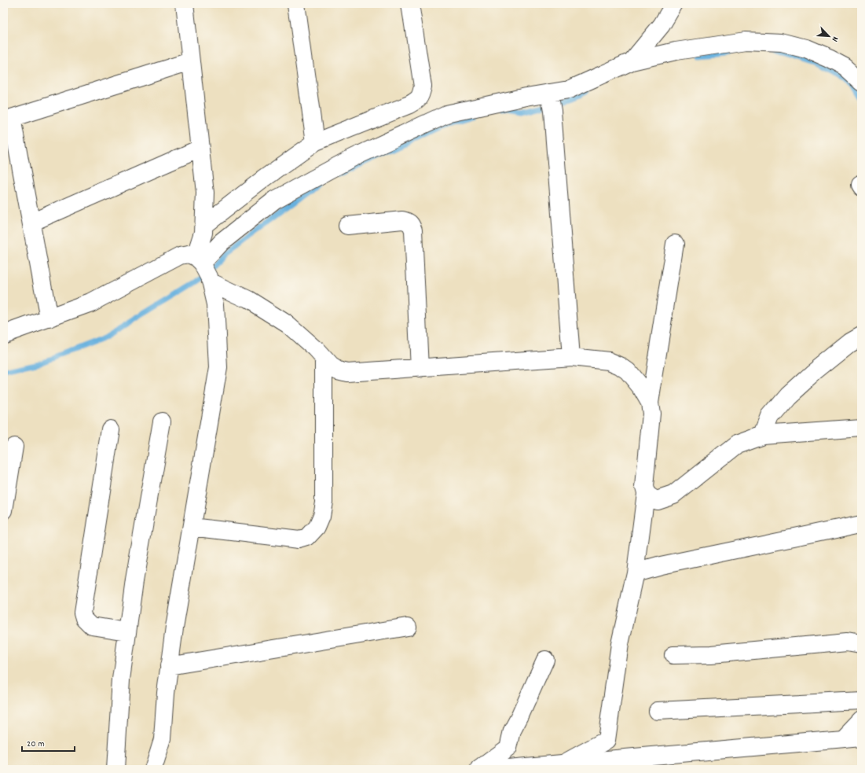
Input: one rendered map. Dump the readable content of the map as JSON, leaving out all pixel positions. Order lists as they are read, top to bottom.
{
  "scale_bar": "20 m",
  "north": "bottom right"
}
